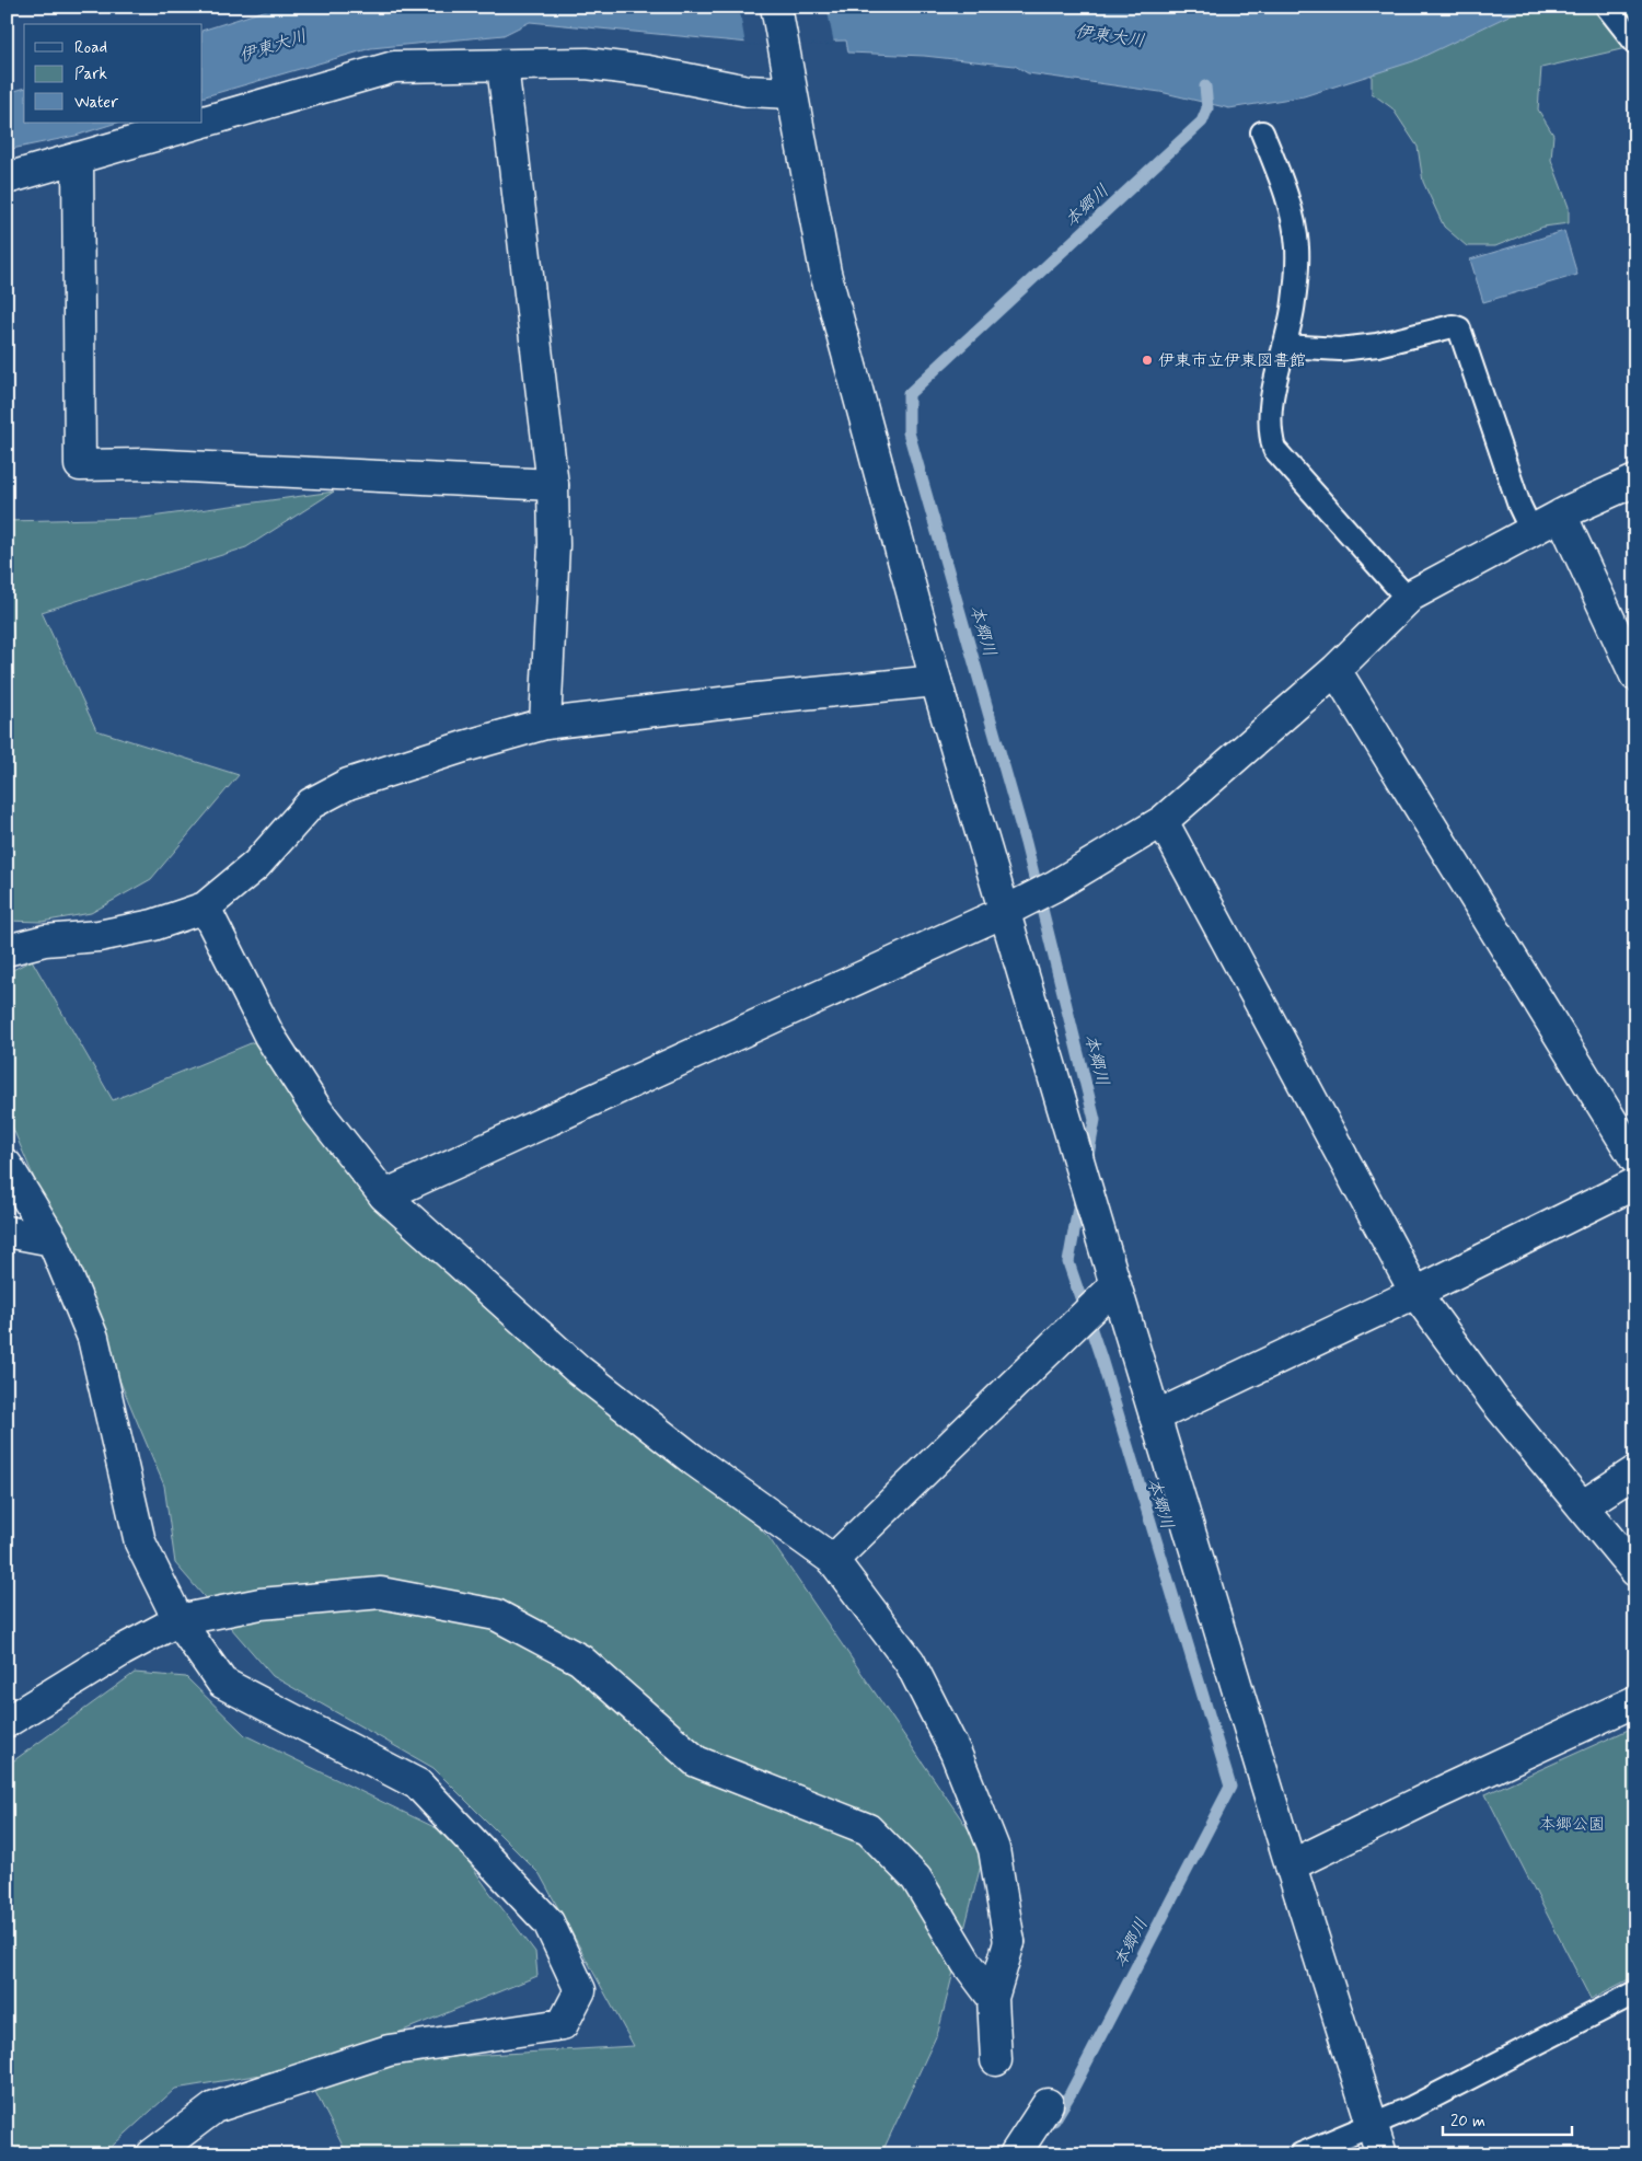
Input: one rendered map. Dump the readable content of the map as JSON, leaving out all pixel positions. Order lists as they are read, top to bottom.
{
  "water": ["伊東大川", "本郷川"],
  "parks": ["本郷公園"],
  "places": ["伊東市立伊東図書館"],
  "legend": ["Road", "Park", "Water"],
  "scale_bar": "20 m"
}
